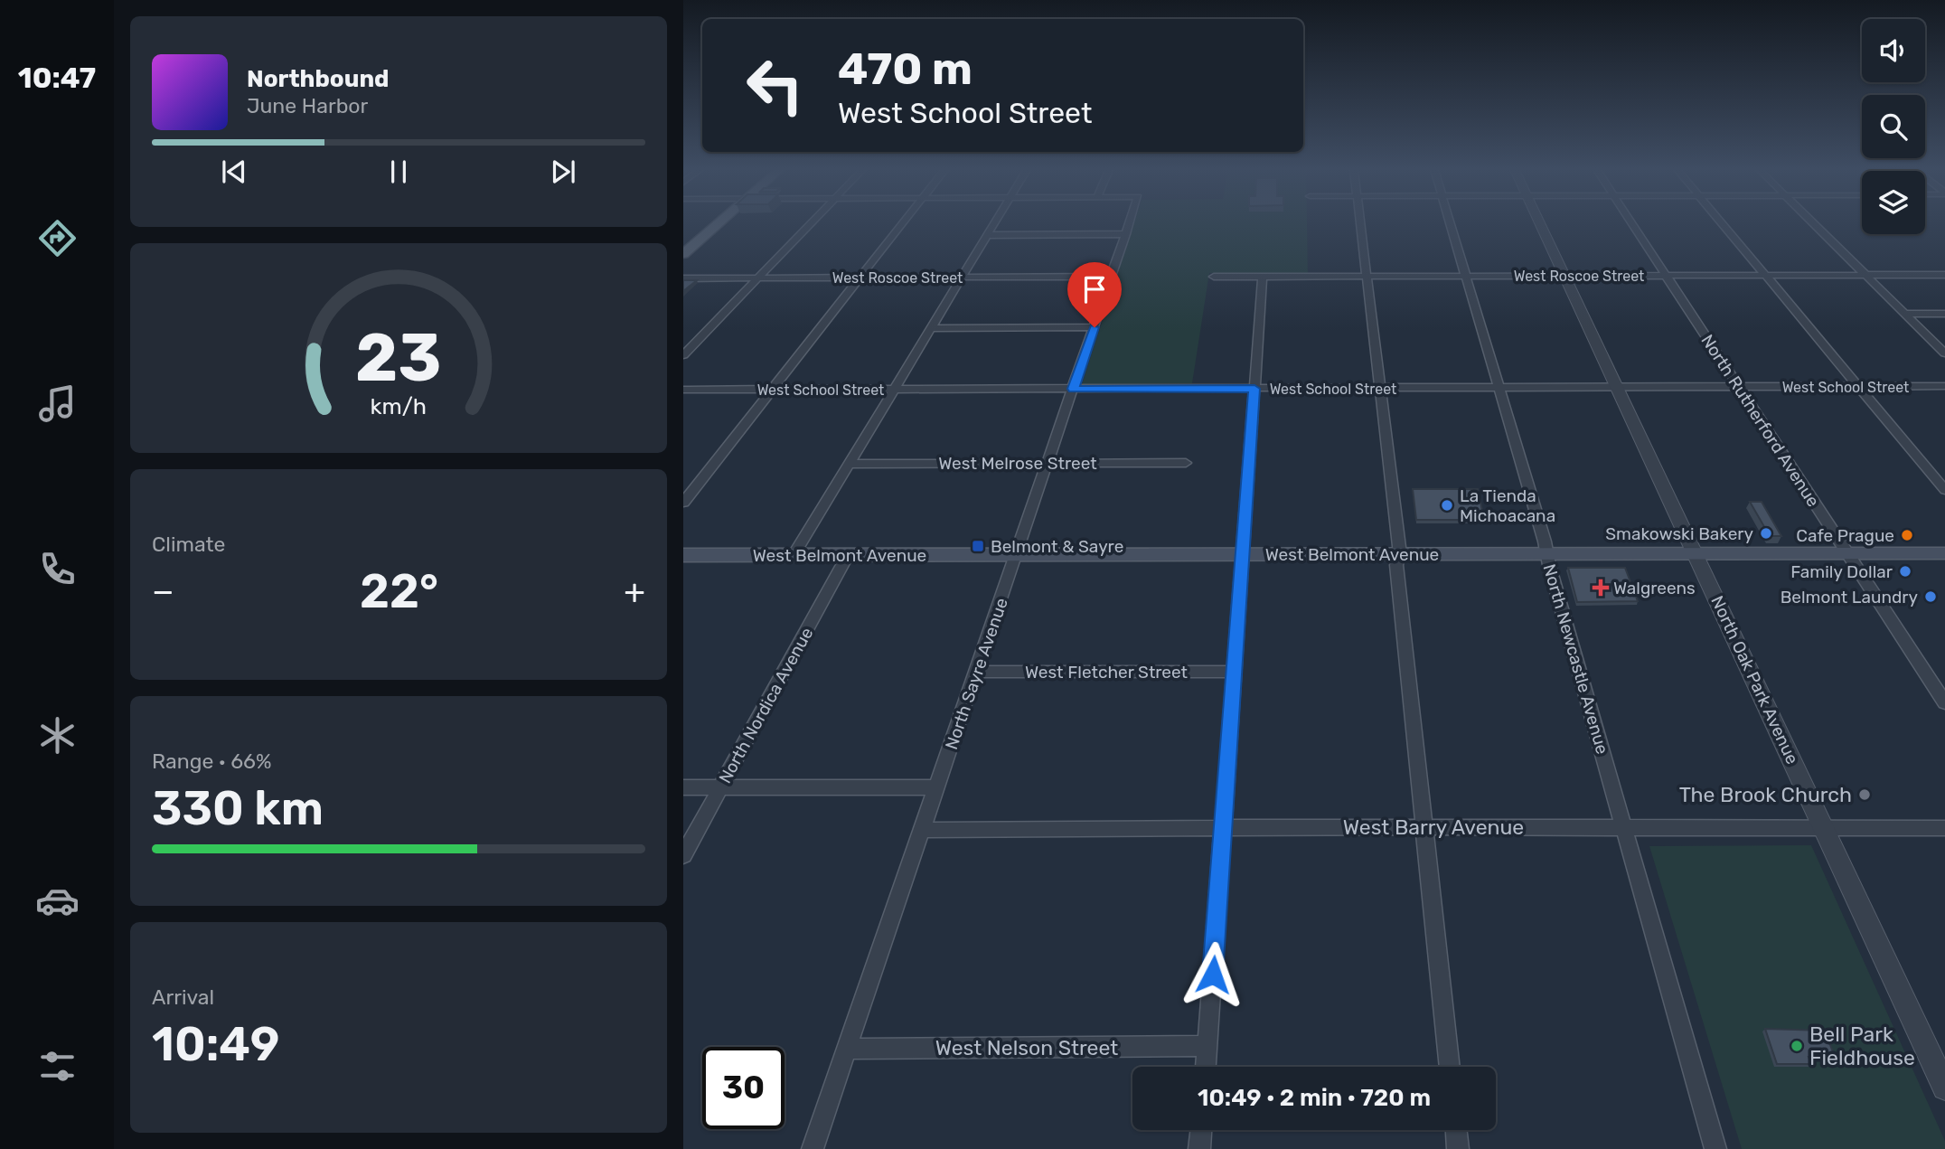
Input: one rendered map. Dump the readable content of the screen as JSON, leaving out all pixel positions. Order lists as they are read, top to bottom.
{
  "streets": {
    "main road": ["West Belmont Avenue"],
    "street": [
      "West Roscoe Street",
      "West School Street",
      "North Rutherford Avenue",
      "West Melrose Street",
      "North Newcastle Avenue",
      "West Fletcher Street",
      "North Sayre Avenue",
      "North Oak Park Avenue",
      "North Nordica Avenue",
      "West Barry Avenue",
      "West Nelson Street"
    ]
  },
  "crossings": [
    ["West Roscoe Street", "North Rutherford Avenue"],
    ["West Roscoe Street", "North Newcastle Avenue"],
    ["West Roscoe Street", "North Sayre Avenue"],
    ["West Roscoe Street", "North Oak Park Avenue"],
    ["West School Street", "North Rutherford Avenue"],
    ["West School Street", "North Newcastle Avenue"],
    ["West School Street", "North Sayre Avenue"],
    ["West School Street", "North Oak Park Avenue"],
    ["North Rutherford Avenue", "West Belmont Avenue"],
    ["West Melrose Street", "North Sayre Avenue"],
    ["West Belmont Avenue", "North Newcastle Avenue"],
    ["West Belmont Avenue", "North Sayre Avenue"],
    ["West Belmont Avenue", "North Oak Park Avenue"],
    ["West Belmont Avenue", "North Nordica Avenue"],
    ["North Newcastle Avenue", "West Barry Avenue"],
    ["West Fletcher Street", "North Sayre Avenue"],
    ["North Sayre Avenue", "West Barry Avenue"],
    ["North Sayre Avenue", "West Nelson Street"],
    ["North Oak Park Avenue", "West Barry Avenue"]
  ],
  "places": {
    "other": [
      "La Tienda Michoacana",
      "Smakowski Bakery",
      "Cafe Prague",
      "Family Dollar",
      "Belmont Laundry",
      "The Brook Church",
      "Bell Park Fieldhouse"
    ],
    "transit": ["Belmont & Sayre"],
    "health": ["Walgreens"]
  },
  "page": {
    "tabs": "10:47",
    "turn": ["470 m", "West School Street"],
    "song": ["Northbound", "June Harbor"],
    "tile": [
      "Climate",
      ["Range · 66%", "330 km"],
      ["Arrival", "10:49"]
    ],
    "heat": ["−", "22°", "+"],
    "limit": "30",
    "trip": "10:49 · 2 min · 720 m",
    "gauge": ["23", "km/h"]
  }
}
